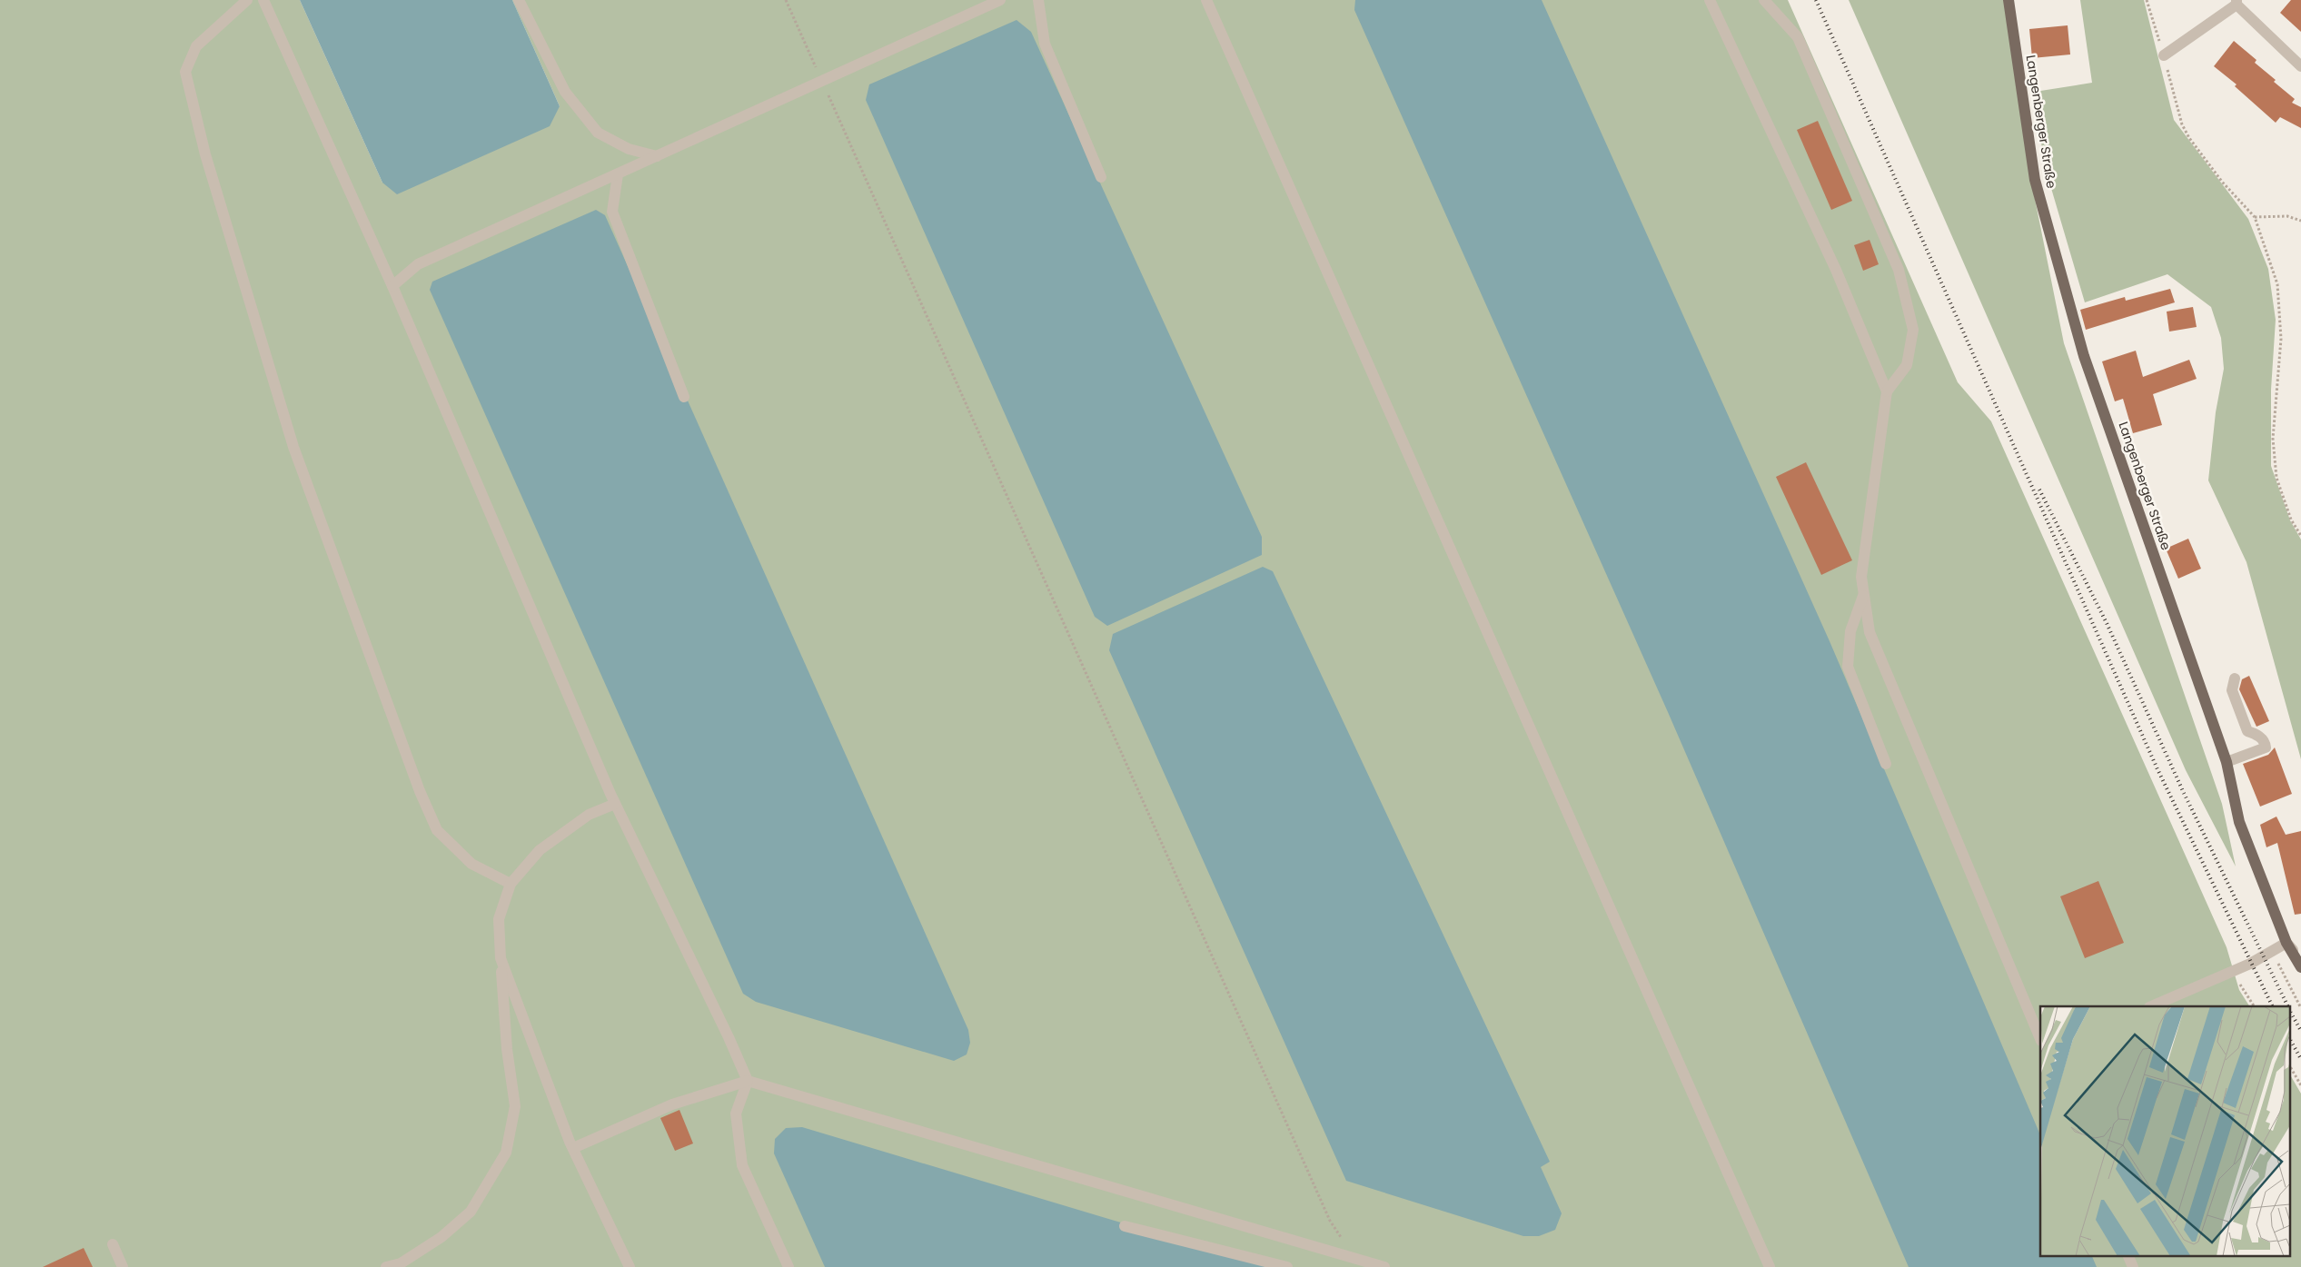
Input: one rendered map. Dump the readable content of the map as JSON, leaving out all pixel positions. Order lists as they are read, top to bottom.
{
  "streets": {
    "main road": ["Langenberger Straße"]
  }
}
